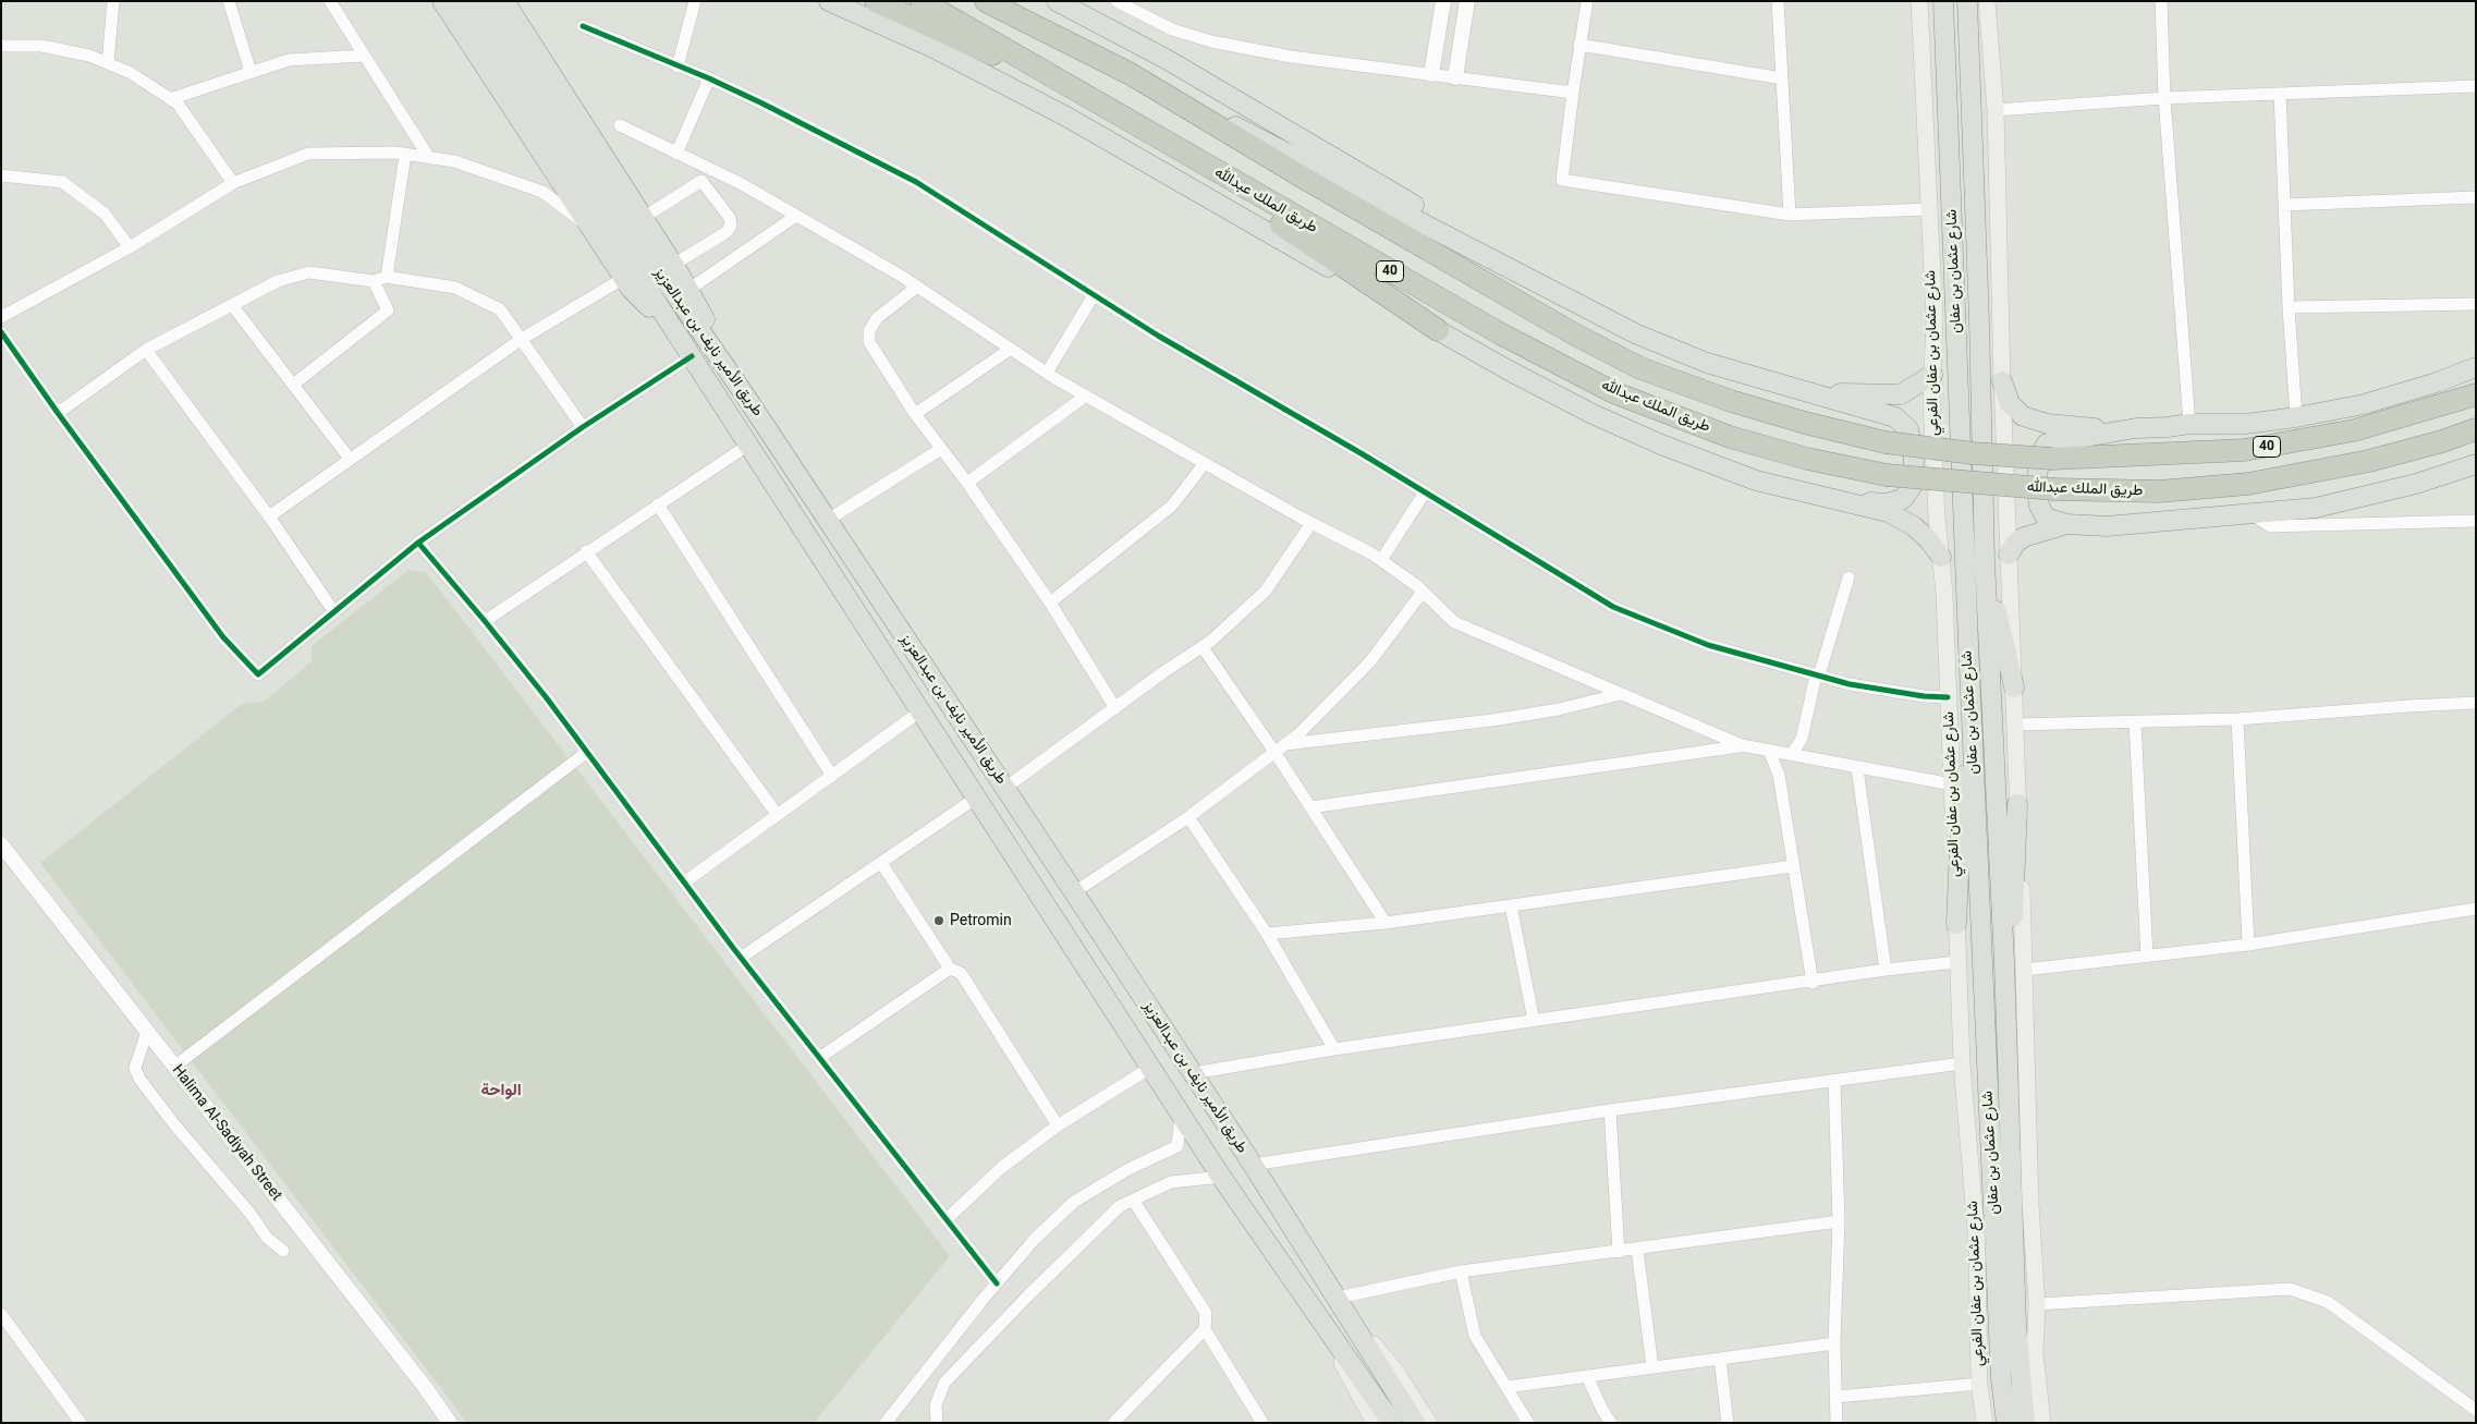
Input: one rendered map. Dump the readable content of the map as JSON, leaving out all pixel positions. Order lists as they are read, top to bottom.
{
  "streets": {
    "highway": ["طريق الملك عبدالله", "40"],
    "main road": ["شارع عثمان بن عفان", "طريق الأمير نايف بن عبدالعزيز", "شارع عثمان بن عفان الفرعي"],
    "street": ["Halima Al-Sadiyah Street"]
  },
  "districts": ["الواحة"],
  "places": ["Petromin"]
}
